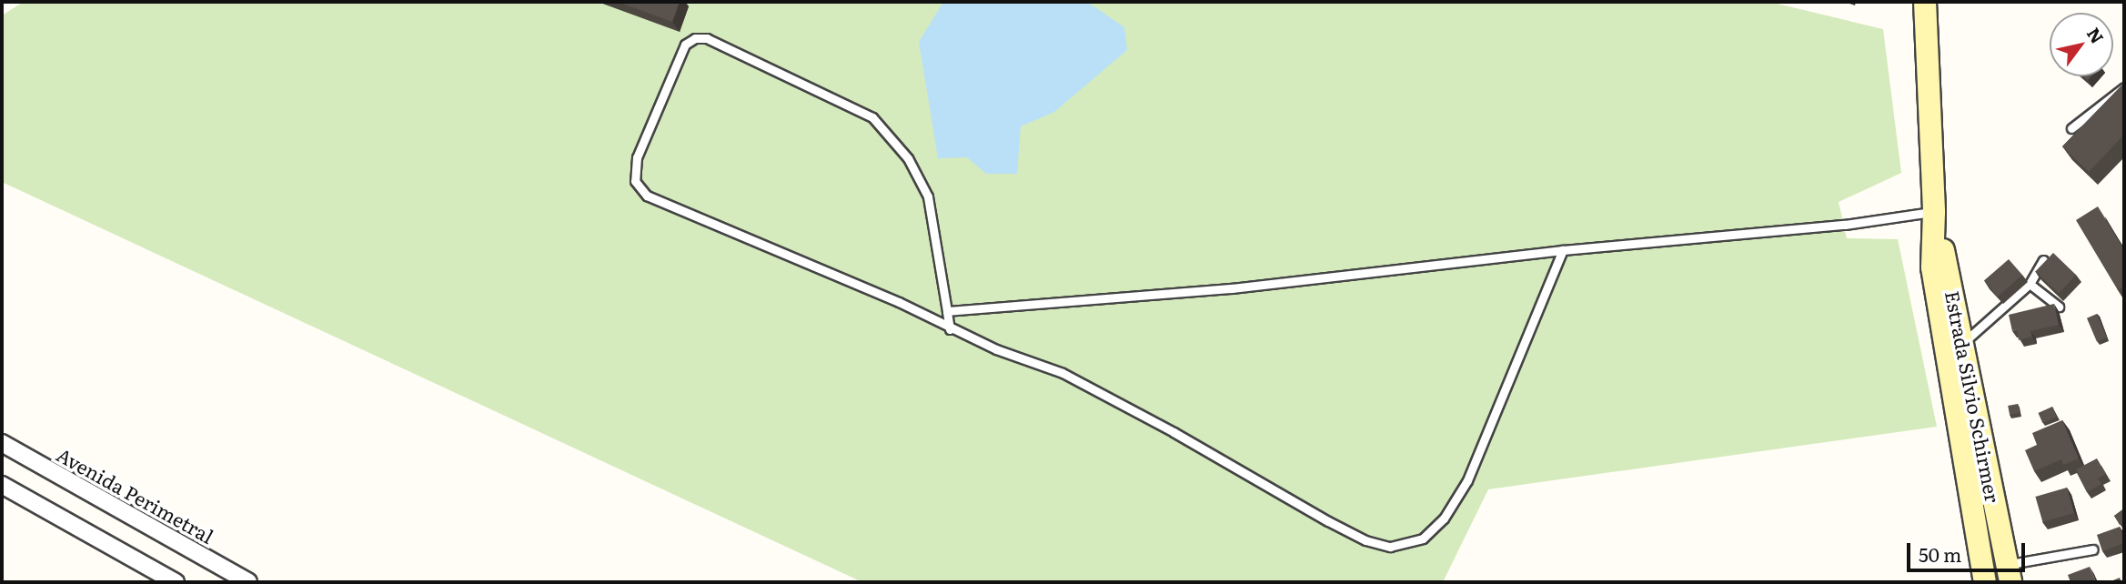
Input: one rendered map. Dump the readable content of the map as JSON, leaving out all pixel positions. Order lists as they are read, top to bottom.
{
  "streets": {
    "street": ["Estrada Silvio Schirmer", "Avenida Perimetral"]
  },
  "scale_bar": "50 m",
  "north": "top right"
}
